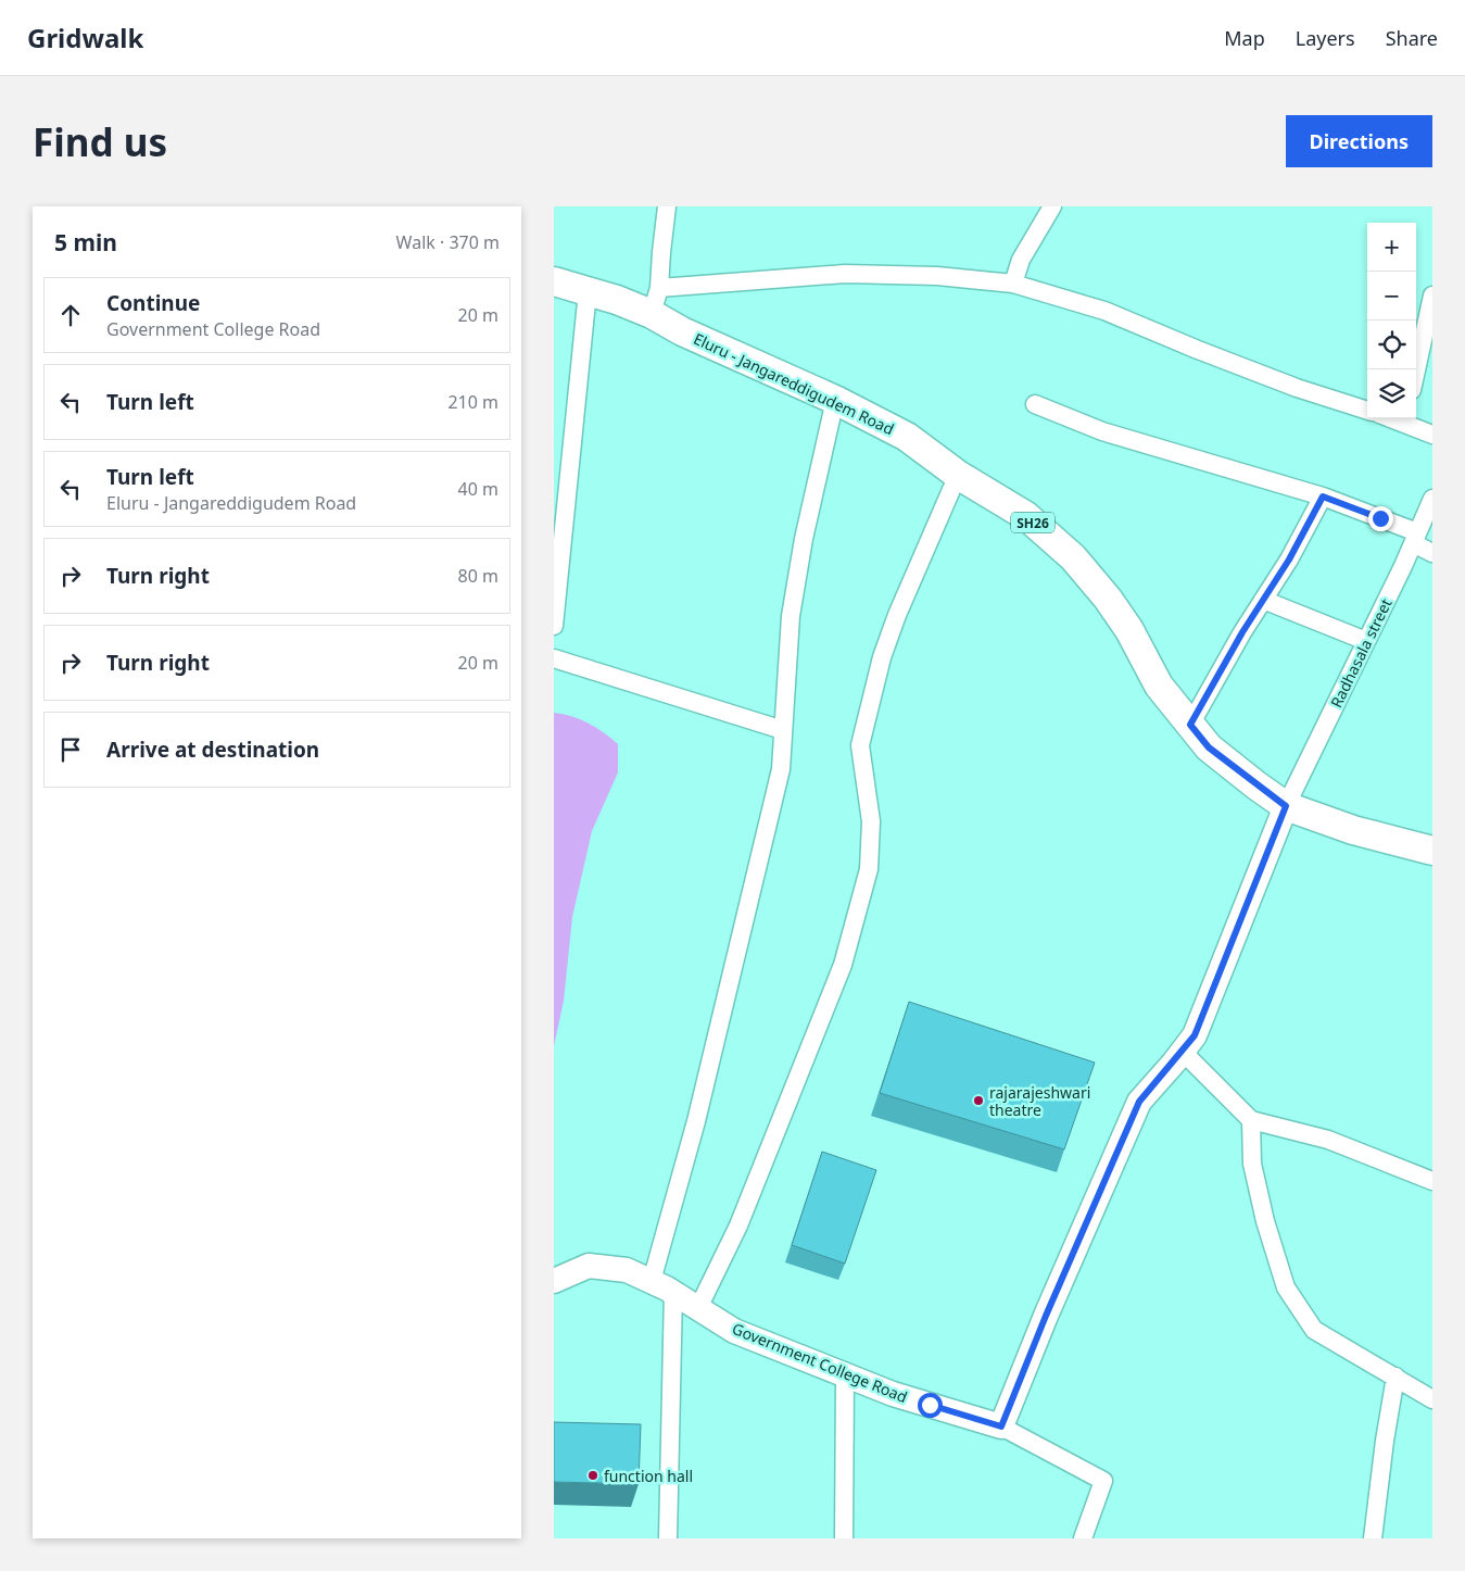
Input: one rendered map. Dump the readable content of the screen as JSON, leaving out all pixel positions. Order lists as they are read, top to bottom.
{
  "streets": {
    "main road": ["Eluru - Jangareddigudem Road", "SH26", "Government College Road"],
    "street": ["Radhasala street"]
  },
  "crossings": [
    ["Eluru - Jangareddigudem Road", "Radhasala street"]
  ],
  "places": ["rajarajeshwari theatre", "function hall"],
  "page": {
    "header": "Gridwalk",
    "nav": ["Map", "Layers", "Share"],
    "buttons": "Directions",
    "title": "Find us",
    "heading": ["5 min", "Walk · 370 m"],
    "map_buttons": ["+", "−"],
    "list": [
      ["Continue", "Government College Road", "20 m"],
      ["Turn left", "210 m"],
      ["Turn left", "Eluru - Jangareddigudem Road", "40 m"],
      ["Turn right", "80 m"],
      ["Turn right", "20 m"],
      "Arrive at destination"
    ]
  }
}
